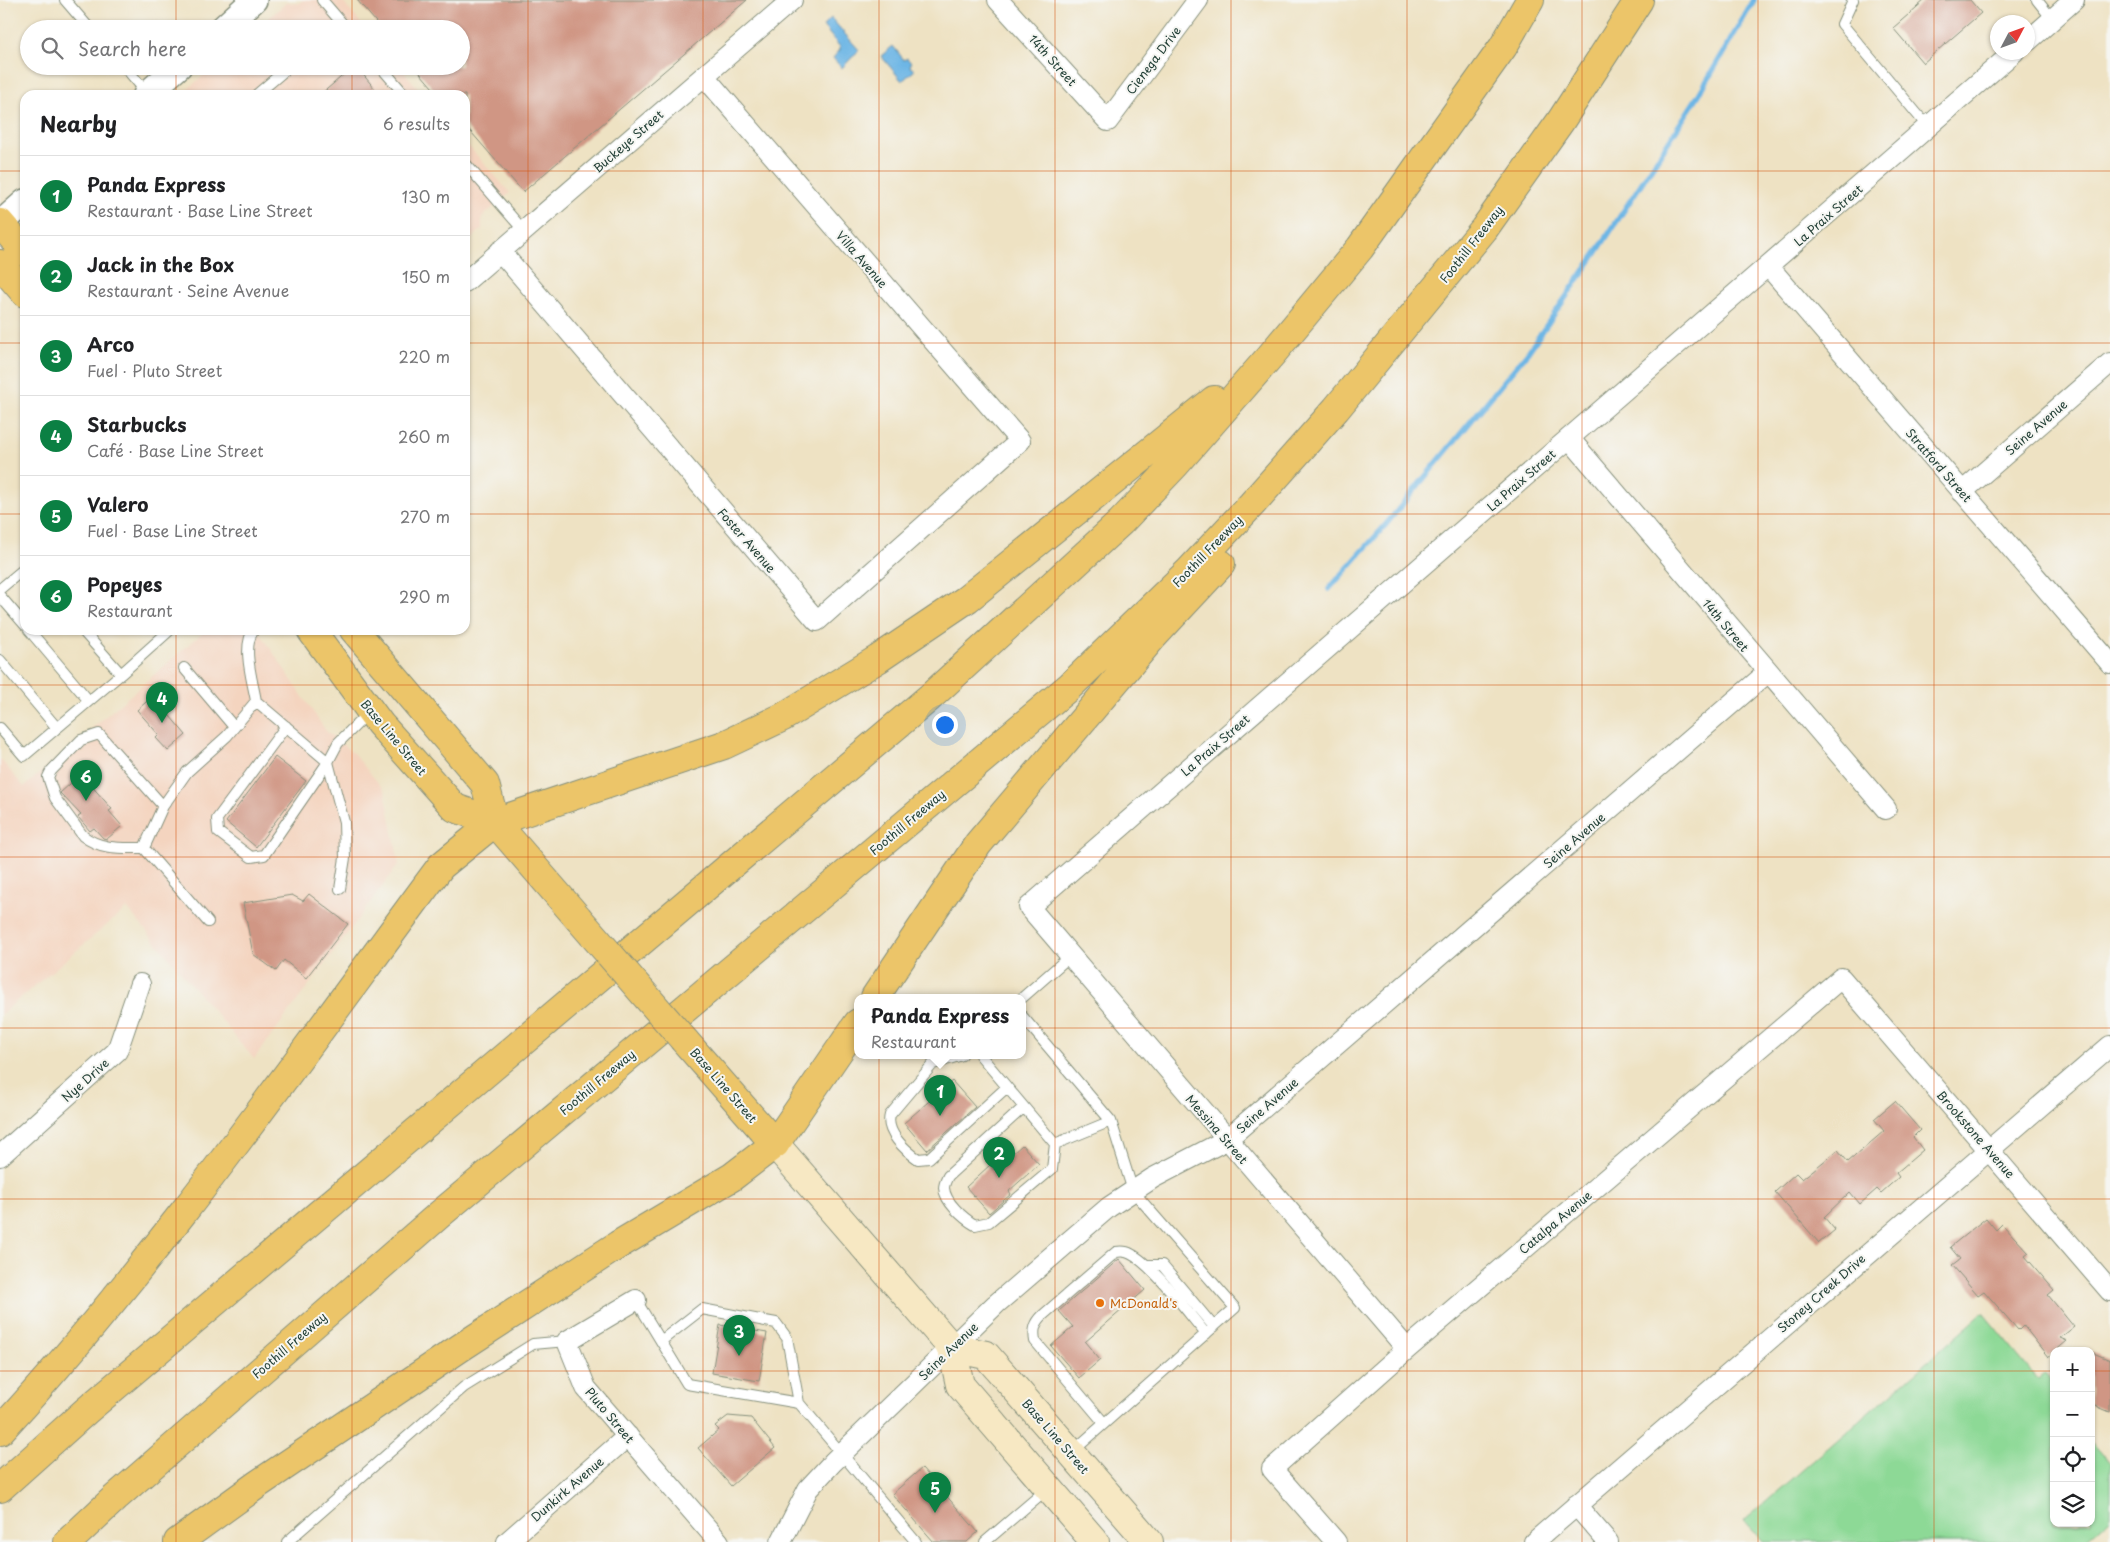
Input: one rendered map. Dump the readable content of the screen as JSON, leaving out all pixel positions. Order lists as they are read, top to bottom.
{
  "streets": {
    "main road": ["Foothill Freeway", "Base Line Street"],
    "street": [
      "14th Street",
      "Cienega Drive",
      "Buckeye Street",
      "La Praix Street",
      "Villa Avenue",
      "Seine Avenue",
      "Stratford Street",
      "Foster Avenue",
      "Nye Drive",
      "Messina Street",
      "Brookstone Avenue",
      "Catalpa Avenue",
      "Stoney Creek Drive",
      "Pluto Street",
      "Dunkirk Avenue"
    ]
  },
  "crossings": [
    ["14th Street", "Cienega Drive"],
    ["14th Street", "La Praix Street"],
    ["14th Street", "Seine Avenue"],
    ["Buckeye Street", "Villa Avenue"],
    ["Buckeye Street", "Foster Avenue"],
    ["La Praix Street", "Stratford Street"],
    ["La Praix Street", "Messina Street"],
    ["Villa Avenue", "Foster Avenue"],
    ["Seine Avenue", "Stratford Street"],
    ["Seine Avenue", "Base Line Street"],
    ["Seine Avenue", "Messina Street"],
    ["Messina Street", "Catalpa Avenue"],
    ["Brookstone Avenue", "Catalpa Avenue"],
    ["Brookstone Avenue", "Stoney Creek Drive"],
    ["Pluto Street", "Dunkirk Avenue"]
  ],
  "places": ["McDonald's"],
  "north": "top right",
  "page": {
    "search": "Search here",
    "heading": ["Nearby", "6 results"],
    "list": [
      {
        "mark": "1",
        "name": "Panda Express",
        "note": "Restaurant · Base Line Street",
        "value": "130 m"
      },
      {
        "mark": "2",
        "name": "Jack in the Box",
        "note": "Restaurant · Seine Avenue",
        "value": "150 m"
      },
      {
        "mark": "3",
        "name": "Arco",
        "note": "Fuel · Pluto Street",
        "value": "220 m"
      },
      {
        "mark": "4",
        "name": "Starbucks",
        "note": "Café · Base Line Street",
        "value": "260 m"
      },
      {
        "mark": "5",
        "name": "Valero",
        "note": "Fuel · Base Line Street",
        "value": "270 m"
      },
      {
        "mark": "6",
        "name": "Popeyes",
        "note": "Restaurant",
        "value": "290 m"
      }
    ],
    "pins": [
      "4",
      "6",
      "1",
      "2",
      "3",
      "5"
    ],
    "popup": ["Panda Express", "Restaurant"],
    "map_buttons": ["+", "−"]
  }
}
